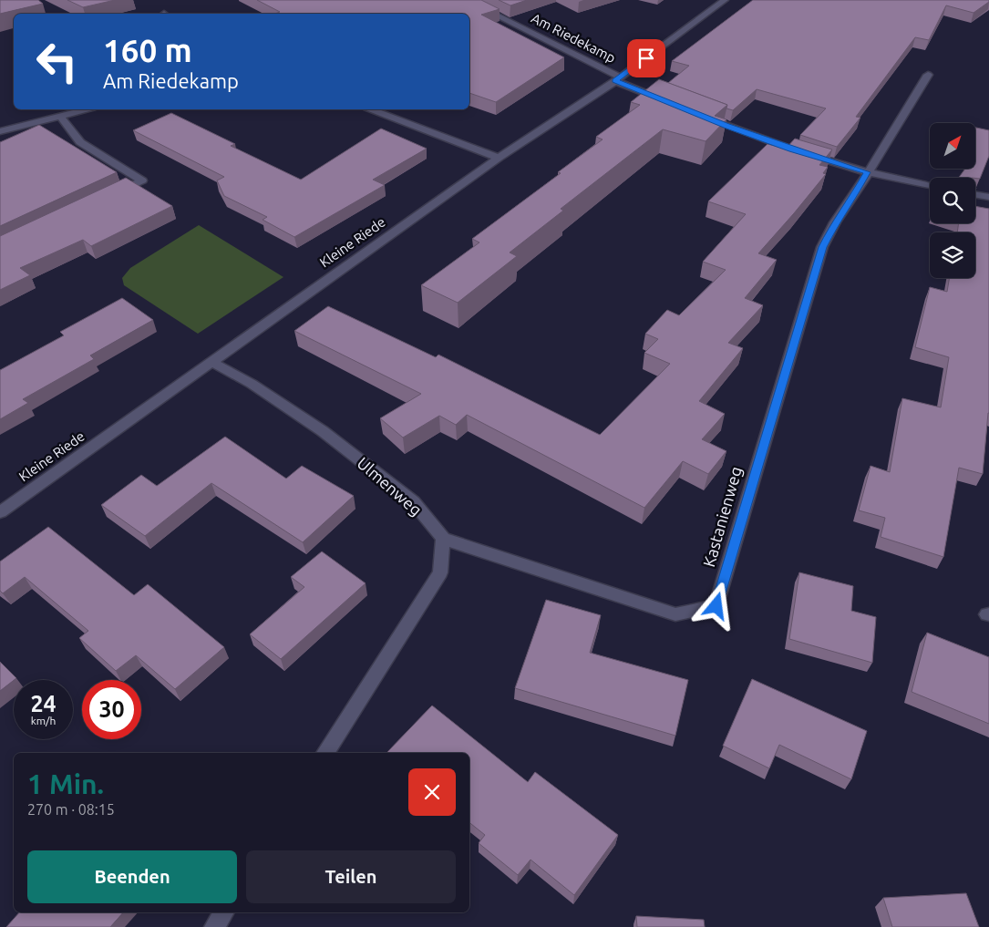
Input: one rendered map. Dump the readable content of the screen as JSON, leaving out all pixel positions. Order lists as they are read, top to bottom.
{
  "streets": {
    "street": [
      "Am Riedekamp",
      "Kleine Riede",
      "Ulmenweg",
      "Kastanienweg"
    ]
  },
  "crossings": [
    ["Am Riedekamp", "Kleine Riede"],
    ["Kleine Riede", "Ulmenweg"],
    ["Ulmenweg", "Kastanienweg"]
  ],
  "north": "top right",
  "page": {
    "turn": ["160 m", "Am Riedekamp"],
    "speed": "24 km/h",
    "limit": "30",
    "heading": ["1 Min.", "270 m · 08:15"],
    "buttons": ["Beenden", "Teilen"]
  }
}
